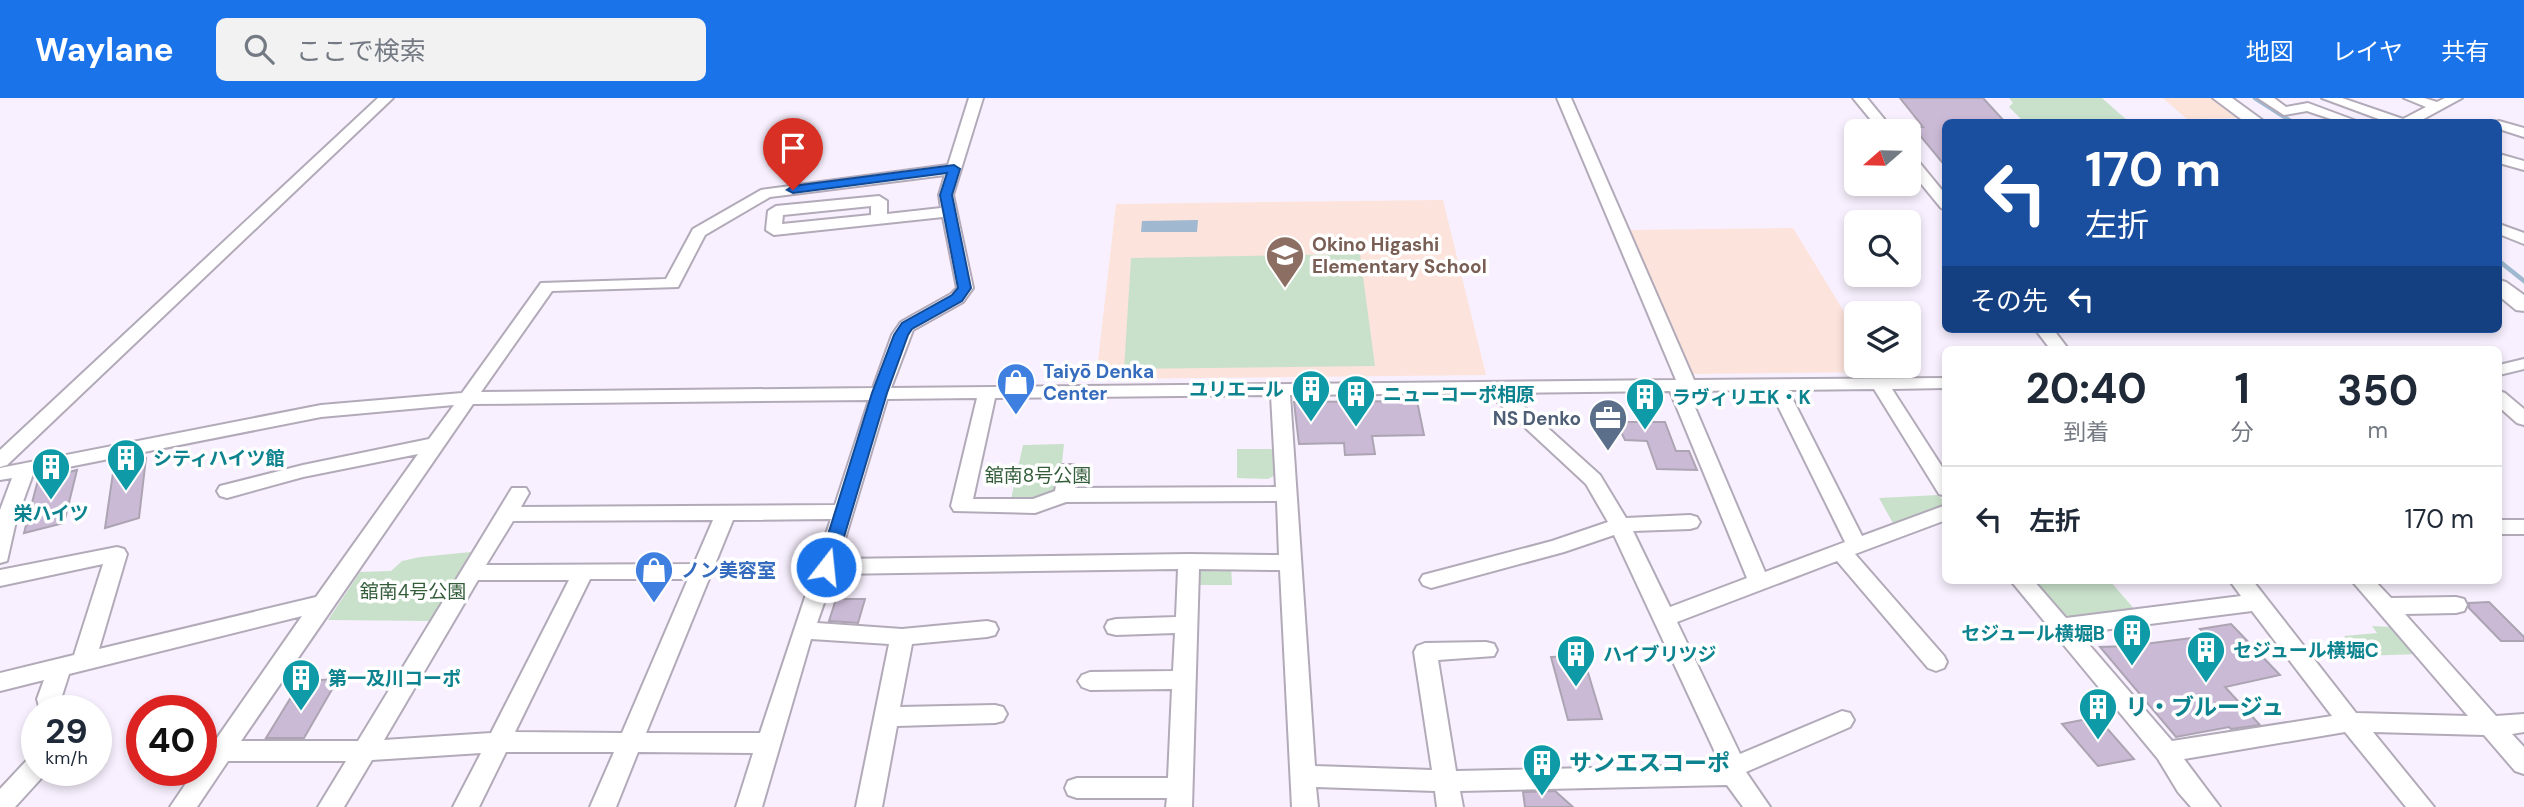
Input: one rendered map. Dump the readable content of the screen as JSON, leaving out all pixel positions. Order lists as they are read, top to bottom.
{
  "parks": ["舘南8号公園", "舘南4号公園"],
  "places": {
    "school or university": ["Okino Higashi Elementary School"],
    "shop": ["Taiyō Denka Center", "ノン美容室"],
    "building": [
      "ユリエール",
      "ニューコーポ相原",
      "ラヴィリエK・K",
      "シティハイツ館",
      "栄ハイツ",
      "セジュール横堀B",
      "セジュール横堀C",
      "ハイブリツジ",
      "第一及川コーポ",
      "リ・ブルージュ",
      "サンエスコーポ"
    ],
    "office": ["NS Denko"]
  },
  "north": "left",
  "page": {
    "header": "Waylane",
    "search": "ここで検索",
    "nav": ["地図", "レイヤ", "共有"],
    "turn": ["170 m", "左折"],
    "then": "その先",
    "eta": [
      "20:40",
      "到着",
      "1",
      "分",
      "350",
      "m"
    ],
    "list": [
      {
        "name": "左折",
        "value": "170 m"
      }
    ],
    "speed": "29 km/h",
    "limit": "40"
  }
}
